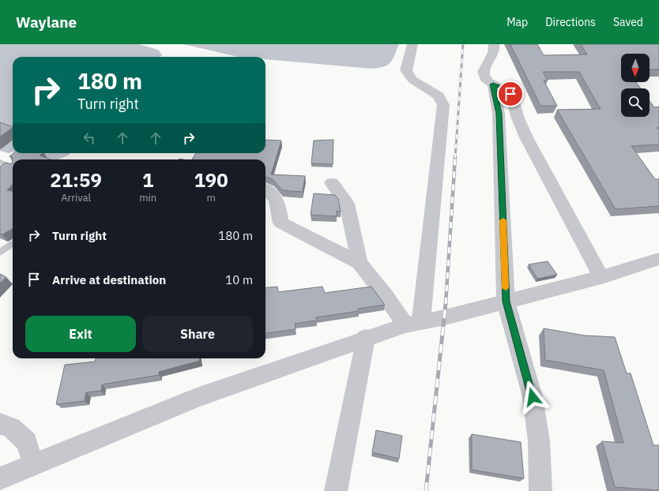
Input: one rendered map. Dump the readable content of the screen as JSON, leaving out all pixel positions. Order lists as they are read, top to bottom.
{
  "north": "bottom",
  "page": {
    "header": "Waylane",
    "nav": ["Map", "Directions", "Saved"],
    "turn": ["180 m", "Turn right"],
    "eta": [
      "21:59",
      "Arrival",
      "1",
      "min",
      "190",
      "m"
    ],
    "list": [
      {
        "name": "Turn right",
        "value": "180 m"
      },
      {
        "name": "Arrive at destination",
        "value": "10 m"
      }
    ],
    "buttons": ["Exit", "Share"]
  }
}
